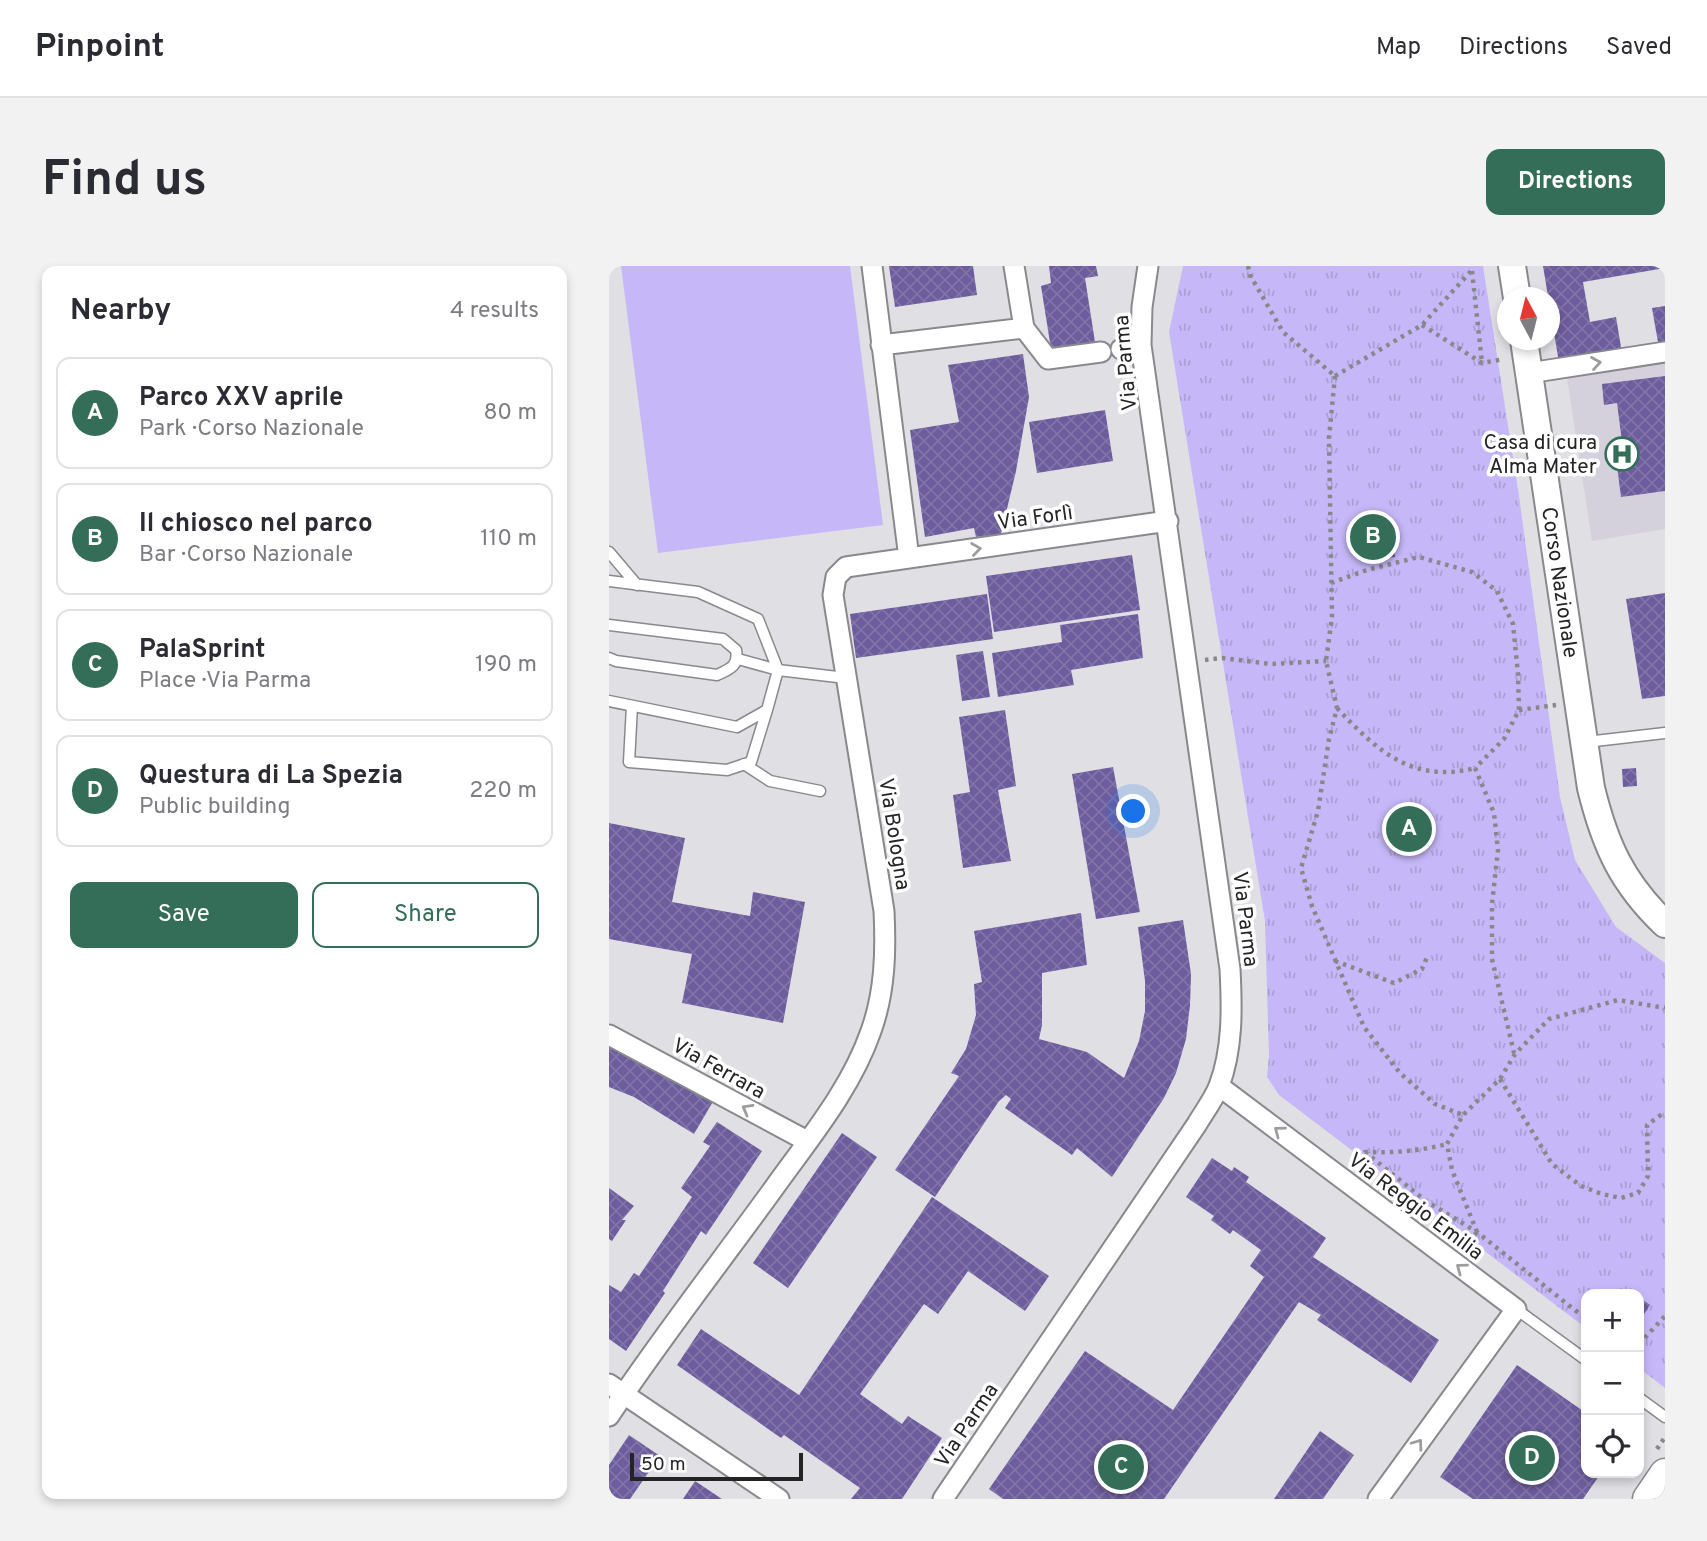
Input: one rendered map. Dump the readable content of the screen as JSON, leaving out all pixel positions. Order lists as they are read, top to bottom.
{
  "streets": {
    "street": [
      "Via Parma",
      "Via Forlì",
      "Corso Nazionale",
      "Via Bologna",
      "Via Ferrara",
      "Via Reggio Emilia"
    ]
  },
  "crossings": [
    ["Via Parma", "Via Forlì"],
    ["Via Parma", "Via Reggio Emilia"],
    ["Via Forlì", "Via Bologna"],
    ["Via Bologna", "Via Ferrara"]
  ],
  "one_way": ["Via Forlì", "Via Ferrara", "Via Reggio Emilia"],
  "places": {
    "hospital": ["Casa di cura Alma Mater"]
  },
  "scale_bar": "50 m",
  "north": "top",
  "page": {
    "header": "Pinpoint",
    "nav": ["Map", "Directions", "Saved"],
    "buttons": [
      "Directions",
      ["Save", "Share"]
    ],
    "title": "Find us",
    "heading": ["Nearby", "4 results"],
    "list": [
      {
        "mark": "A",
        "name": "Parco XXV aprile",
        "note": "Park · Corso Nazionale",
        "value": "80 m"
      },
      {
        "mark": "B",
        "name": "Il chiosco nel parco",
        "note": "Bar · Corso Nazionale",
        "value": "110 m"
      },
      {
        "mark": "C",
        "name": "PalaSprint",
        "note": "Place · Via Parma",
        "value": "190 m"
      },
      {
        "mark": "D",
        "name": "Questura di La Spezia",
        "note": "Public building",
        "value": "220 m"
      }
    ],
    "pins": [
      "B",
      "A",
      "D",
      "C"
    ],
    "map_buttons": ["+", "−"],
    "scale": "50 m"
  }
}
